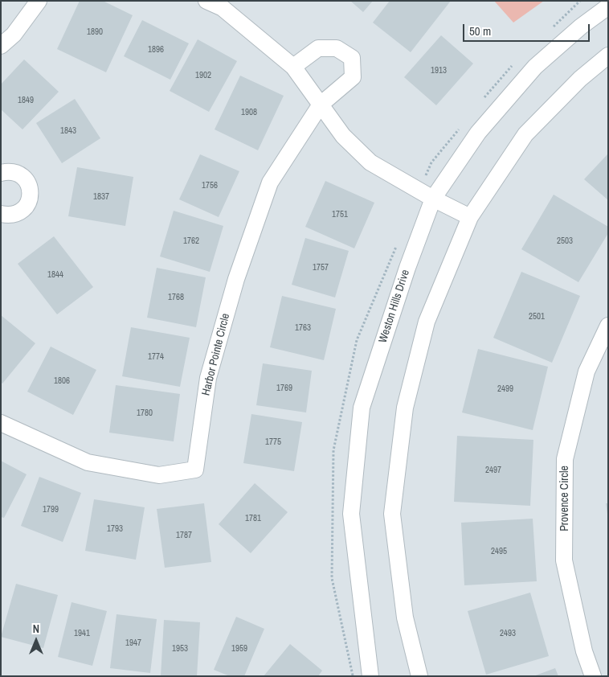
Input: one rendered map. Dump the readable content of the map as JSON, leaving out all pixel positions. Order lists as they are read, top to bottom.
{
  "streets": {
    "street": ["Weston Hills Drive", "Harbor Pointe Circle", "Provence Circle"]
  },
  "house_numbers": [
    "1890",
    "1896",
    "1913",
    "1902",
    "1849",
    "1908",
    "1843",
    "1756",
    "1837",
    "1751",
    "1762",
    "2503",
    "1757",
    "1844",
    "1768",
    "2501",
    "1763",
    "1774",
    "1806",
    "1769",
    "2499",
    "1780",
    "1775",
    "2497",
    "1799",
    "1781",
    "1793",
    "1787",
    "2495",
    "1941",
    "2493",
    "1947",
    "1953",
    "1959"
  ],
  "scale_bar": "50 m",
  "north": "top"
}
